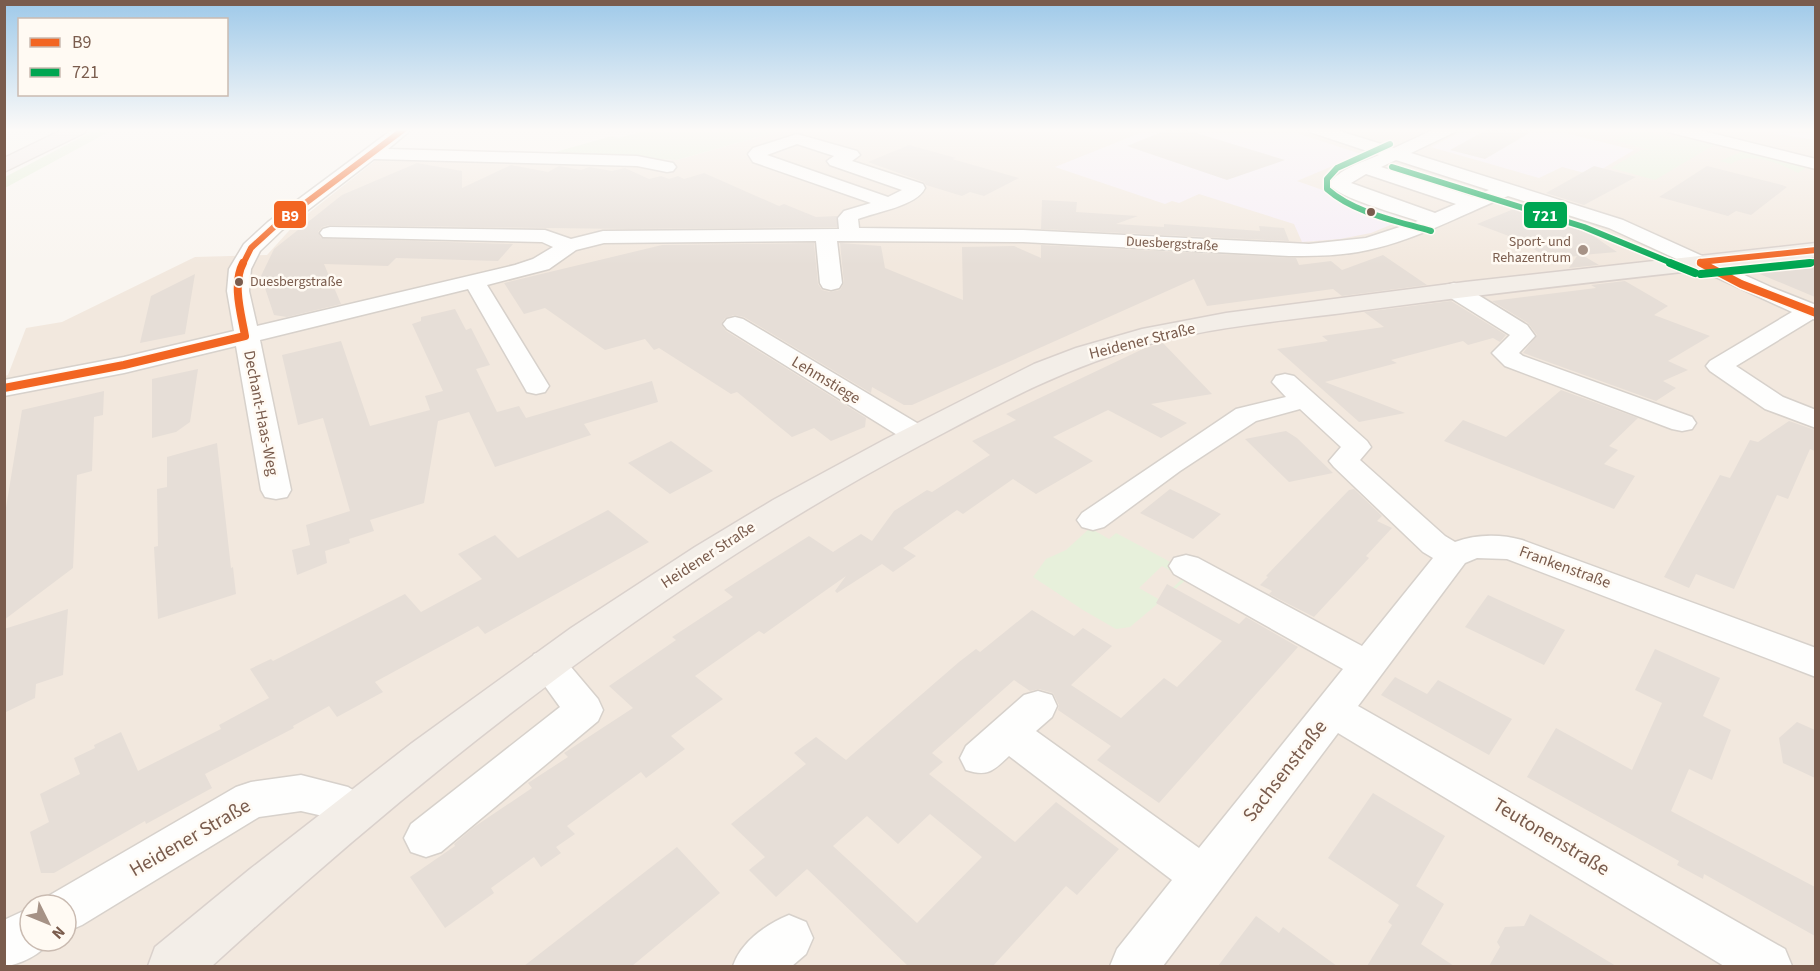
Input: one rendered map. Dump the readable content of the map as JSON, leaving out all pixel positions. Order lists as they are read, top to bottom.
{
  "streets": {
    "main road": ["Heidener Straße"],
    "street": [
      "Duesbergstraße",
      "Lehmstiege",
      "Dechant-Haas-Weg",
      "Frankenstraße",
      "Sachsenstraße",
      "Teutonenstraße"
    ]
  },
  "crossings": [
    ["Duesbergstraße", "Dechant-Haas-Weg"],
    ["Heidener Straße", "Lehmstiege"],
    ["Frankenstraße", "Sachsenstraße"],
    ["Sachsenstraße", "Teutonenstraße"]
  ],
  "places": ["Sport- und Rehazentrum", "Duesbergstraße"],
  "lines": ["transit line B9", "transit line 721"],
  "legend": ["B9", "721"],
  "north": "bottom right"
}
